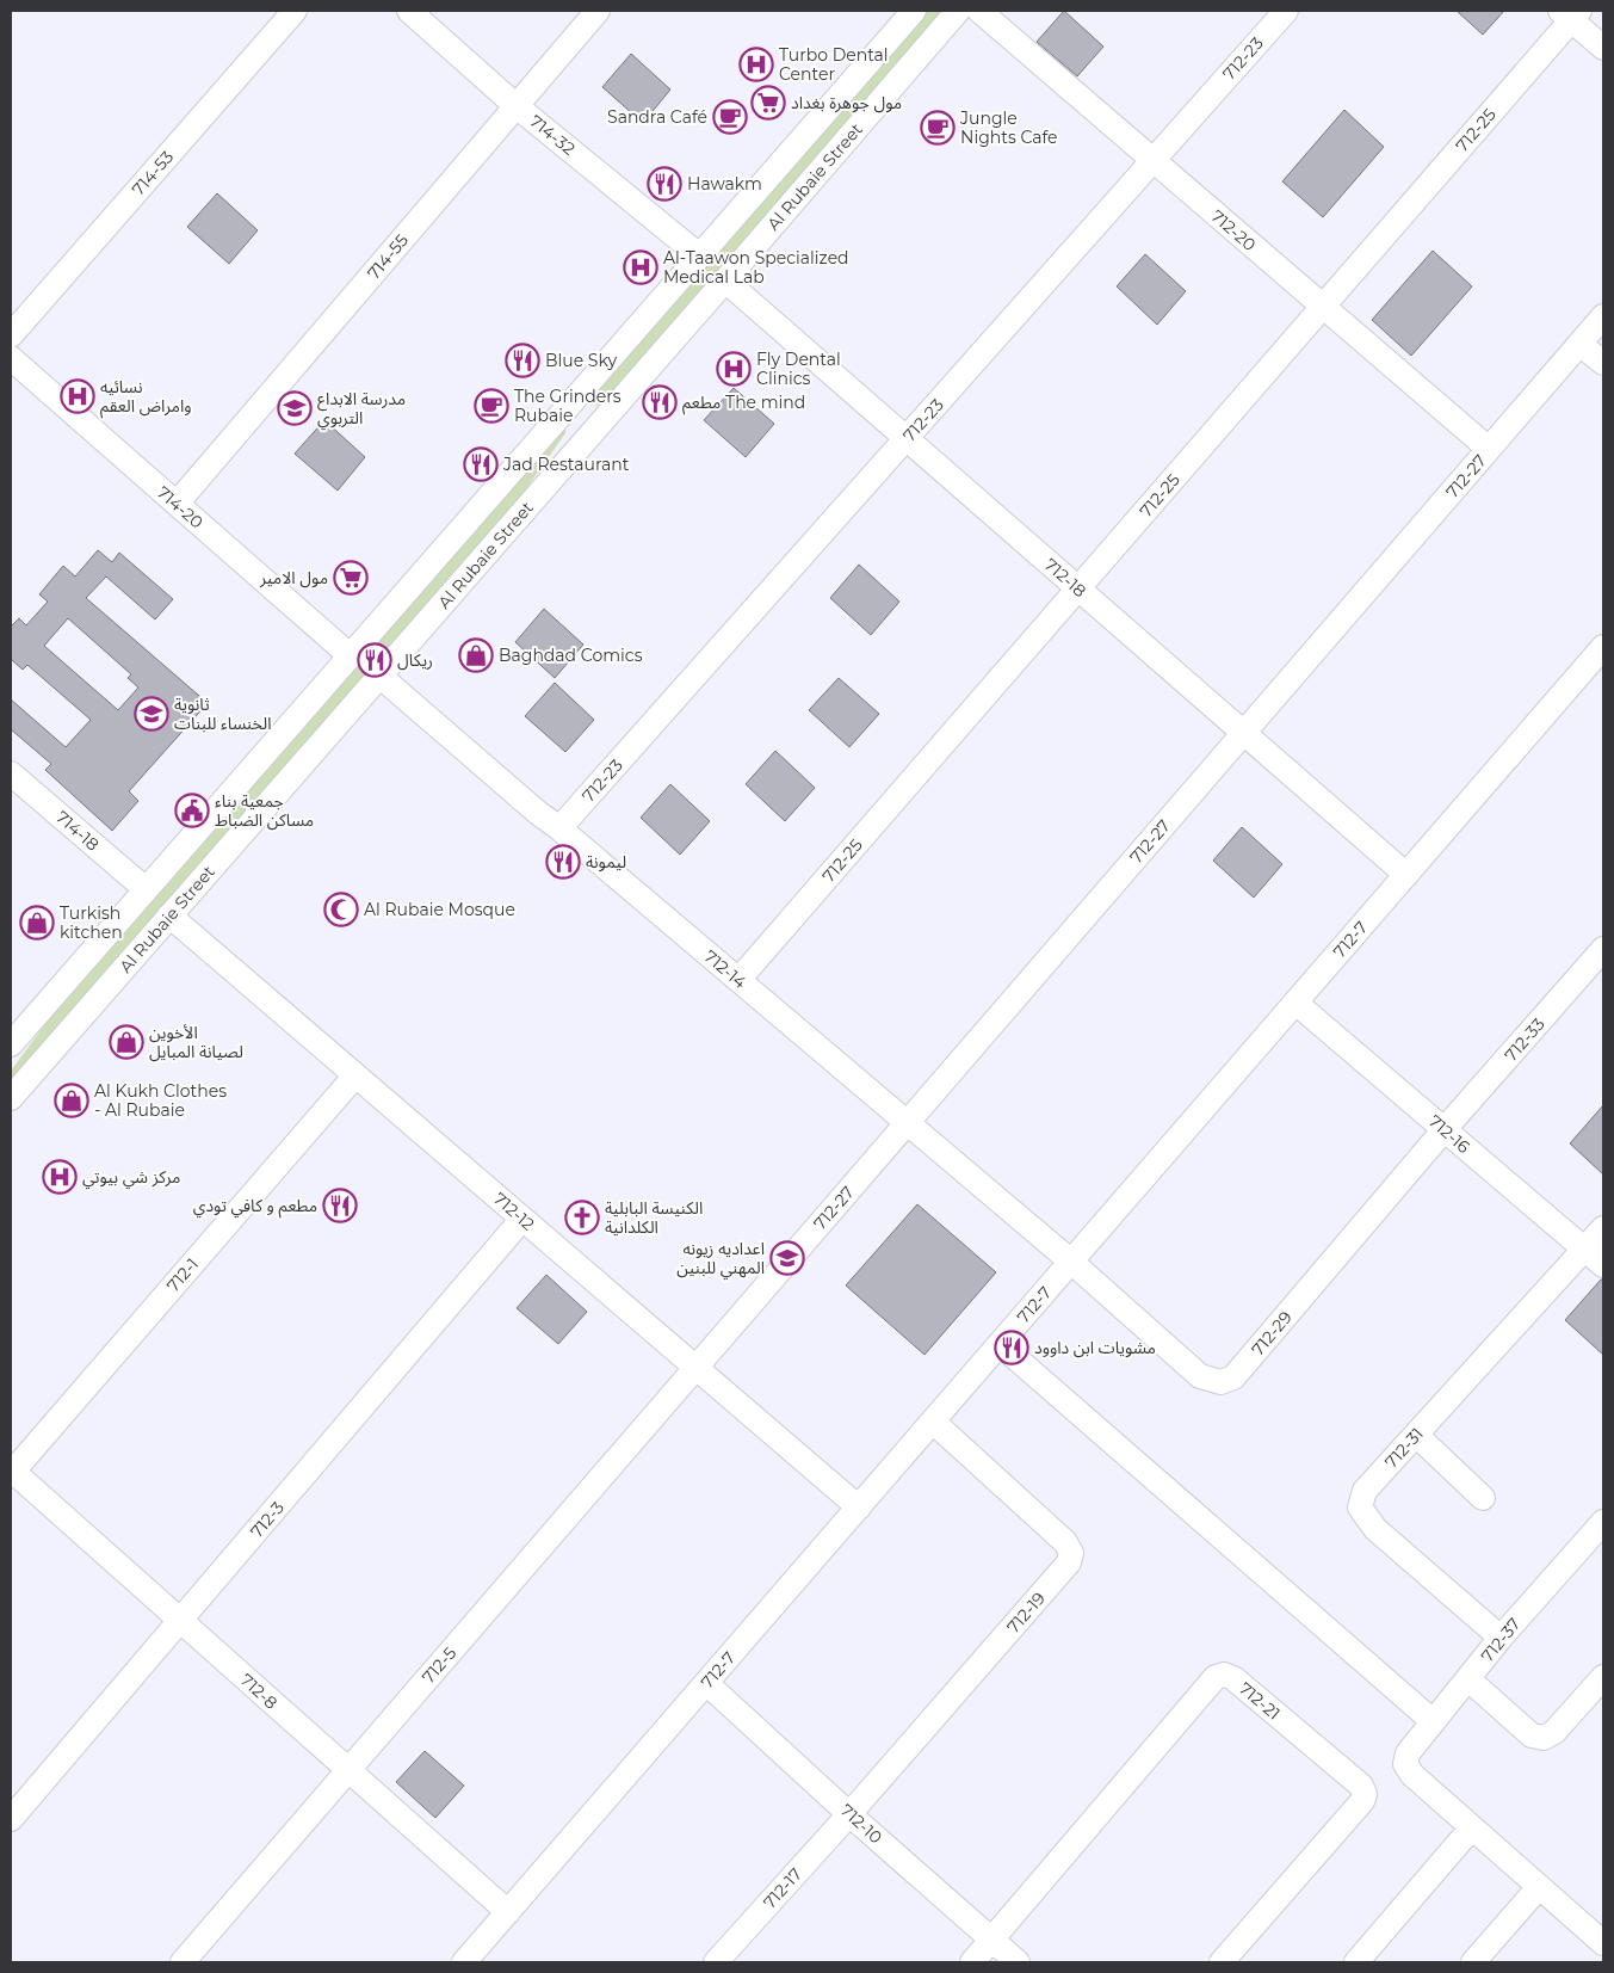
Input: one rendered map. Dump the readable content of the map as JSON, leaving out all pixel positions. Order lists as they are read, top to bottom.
{
  "streets": {
    "street": [
      "712-23",
      "712-25",
      "714-32",
      "714-53",
      "Al Rubaie Street",
      "712-20",
      "714-55",
      "712-27",
      "714-20",
      "712-18",
      "714-18",
      "712-7",
      "712-14",
      "712-33",
      "712-16",
      "712-12",
      "712-1",
      "712-29",
      "712-31",
      "712-3",
      "712-19",
      "712-37",
      "712-5",
      "712-8",
      "712-21",
      "712-10",
      "712-17"
    ]
  },
  "crossings": [
    ["712-23", "712-20"],
    ["712-23", "712-18"],
    ["712-23", "712-14"],
    ["712-25", "712-20"],
    ["712-25", "712-18"],
    ["712-25", "712-14"],
    ["714-32", "714-55"],
    ["Al Rubaie Street", "712-18"],
    ["Al Rubaie Street", "712-14"],
    ["Al Rubaie Street", "712-12"],
    ["712-20", "712-27"],
    ["714-55", "714-20"],
    ["712-27", "712-18"],
    ["712-27", "712-14"],
    ["712-27", "712-12"],
    ["712-27", "712-5"],
    ["712-18", "712-7"],
    ["712-7", "712-14"],
    ["712-7", "712-16"],
    ["712-7", "712-12"],
    ["712-7", "712-29"],
    ["712-7", "712-19"],
    ["712-7", "712-8"],
    ["712-7", "712-10"],
    ["712-14", "712-29"],
    ["712-33", "712-16"],
    ["712-33", "712-29"],
    ["712-16", "712-29"],
    ["712-16", "712-31"],
    ["712-12", "712-1"],
    ["712-12", "712-3"],
    ["712-12", "712-5"],
    ["712-1", "712-8"],
    ["712-31", "712-37"],
    ["712-3", "712-8"],
    ["712-19", "712-10"],
    ["712-19", "712-17"],
    ["712-5", "712-8"],
    ["712-21", "712-10"],
    ["712-10", "712-17"]
  ],
  "places": {
    "hospital": [
      "Turbo Dental Center",
      "Al-Taawon Specialized Medical Lab",
      "Fly Dental Clinics",
      "نسائيه وامراض العقم",
      "مركز شي بيوتي"
    ],
    "supermarket": ["مول جوهرة بغداد", "مول الامير"],
    "cafe": ["Sandra Café", "Jungle Nights Cafe", "The Grinders Rubaie"],
    "restaurant": [
      "Hawakm",
      "Blue Sky",
      "مطعم The mind",
      "Jad Restaurant",
      "ريكال",
      "ليمونة",
      "مطعم و كافي تودي",
      "مشويات ابن داوود"
    ],
    "school or university": ["مدرسة الابداع التربوي", "ثانوية الخنساء للبنات", "اعداديه زيونه المهني للبنين"],
    "shop": [
      "Baghdad Comics",
      "Turkish kitchen",
      "الأخوين لصيانة المبايل",
      "Al Kukh Clothes - Al Rubaie"
    ],
    "public building": ["جمعية بناء مساكن الضباط"],
    "mosque": ["Al Rubaie Mosque"],
    "church": ["الكنيسة البابلية الكلدانية"]
  }
}
